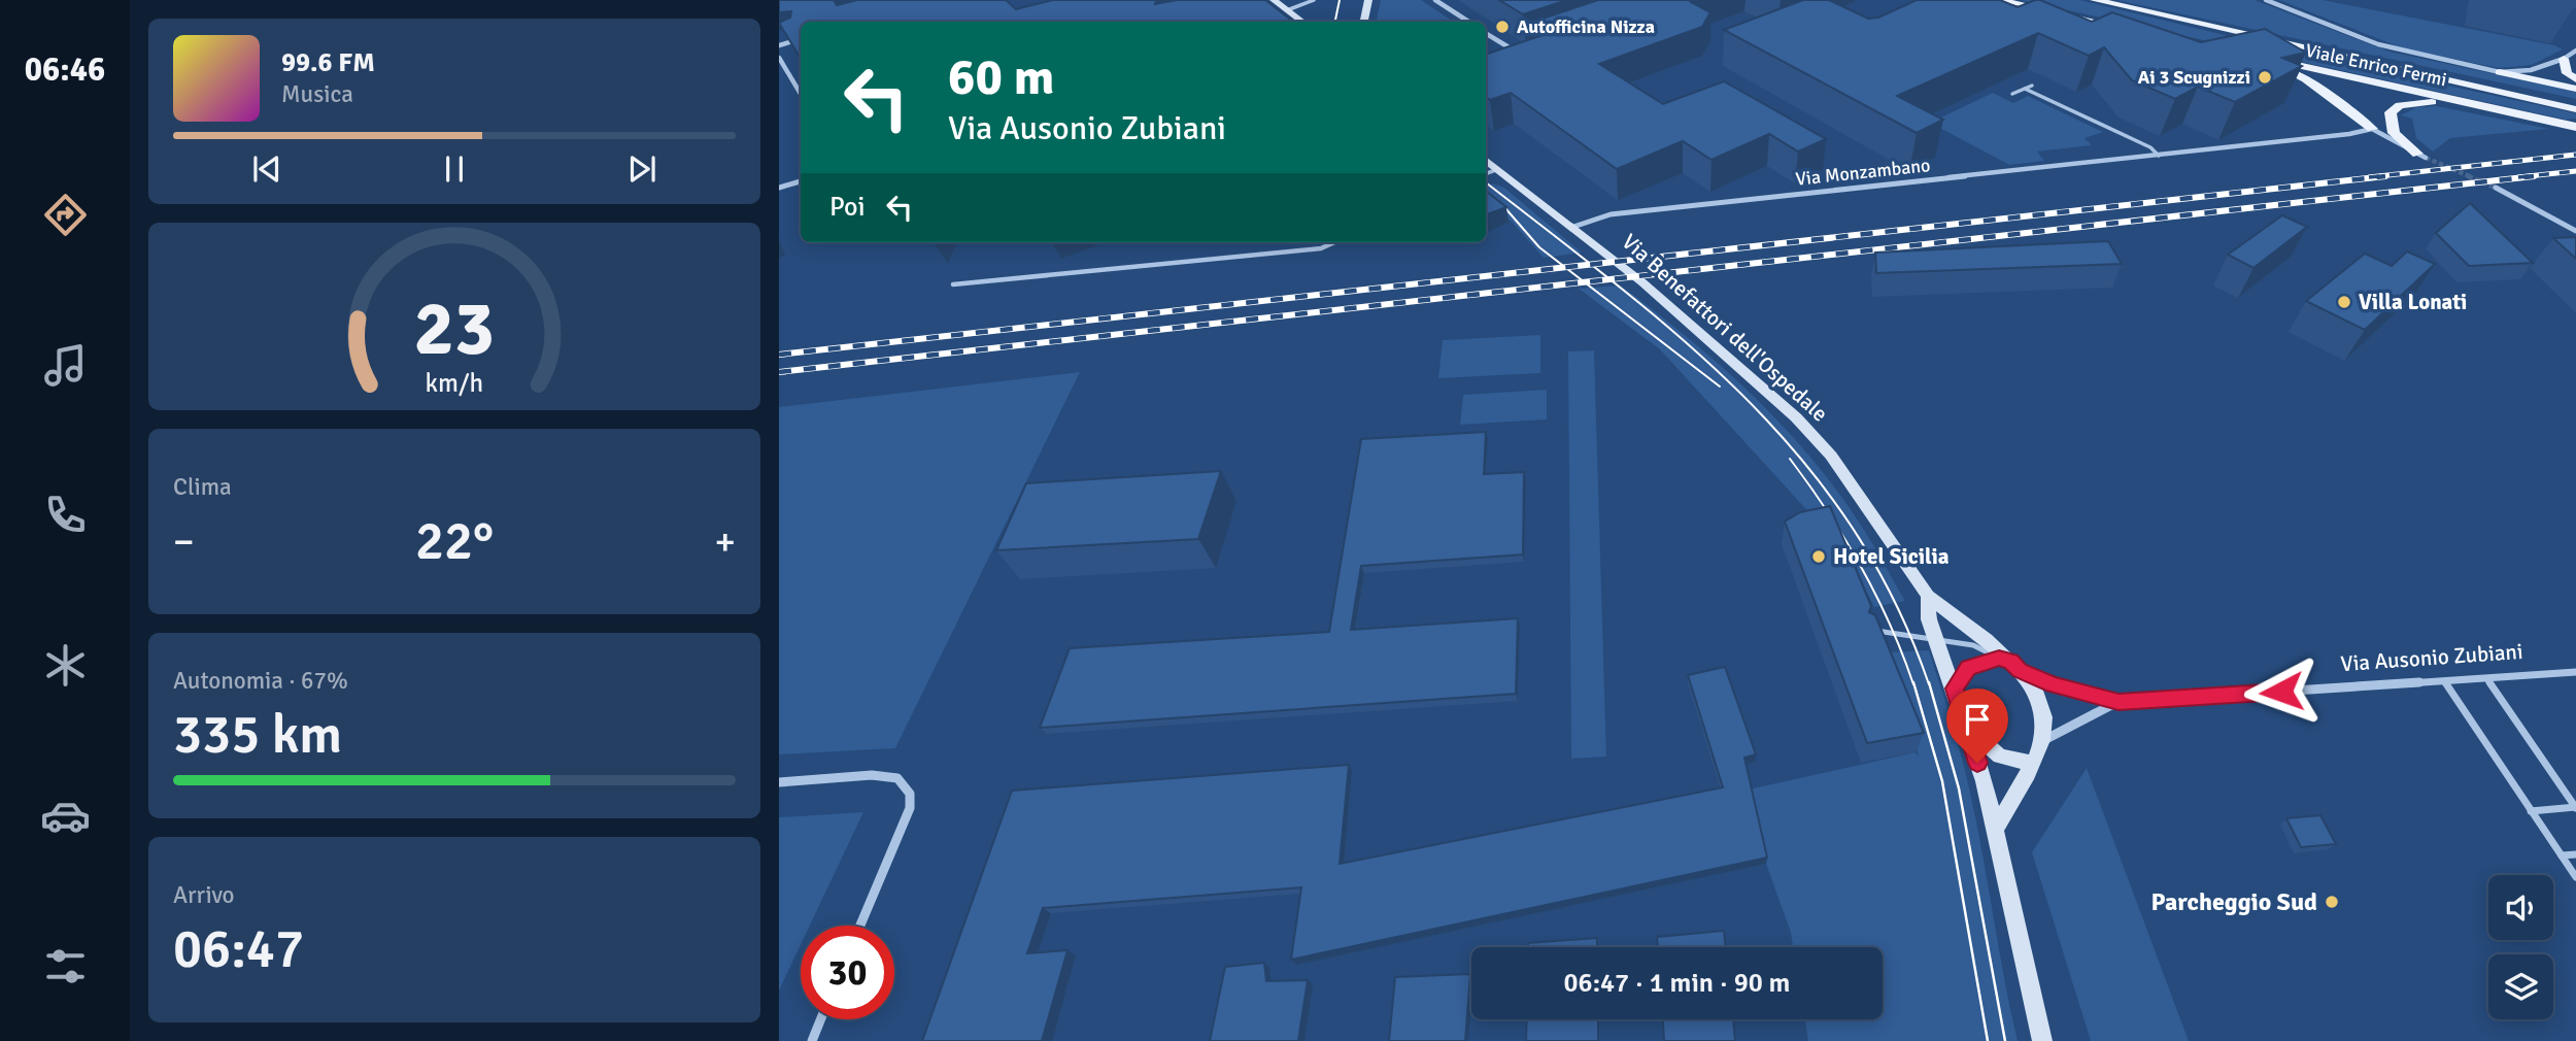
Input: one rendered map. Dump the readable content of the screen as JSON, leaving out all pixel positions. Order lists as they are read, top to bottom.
{
  "streets": {
    "main road": ["Viale Enrico Fermi", "Via Benefattori dell'Ospedale", "Via Ausonio Zubiani"],
    "street": ["Via Monzambano"]
  },
  "crossings": [
    ["Viale Enrico Fermi", "Via Monzambano"],
    ["Via Monzambano", "Via Benefattori dell'Ospedale"],
    ["Via Benefattori dell'Ospedale", "Via Ausonio Zubiani"]
  ],
  "places": [
    "Autofficina Nizza",
    "Ai 3 Scugnizzi",
    "Villa Lonati",
    "Hotel Sicilia",
    "Parcheggio Sud"
  ],
  "page": {
    "tabs": "06:46",
    "turn": ["60 m", "Via Ausonio Zubiani"],
    "song": ["99.6 FM", "Musica"],
    "then": "Poi",
    "tile": [
      "Clima",
      ["Autonomia · 67%", "335 km"],
      ["Arrivo", "06:47"]
    ],
    "heat": ["−", "22°", "+"],
    "limit": "30",
    "trip": "06:47 · 1 min · 90 m",
    "gauge": ["23", "km/h"]
  }
}
